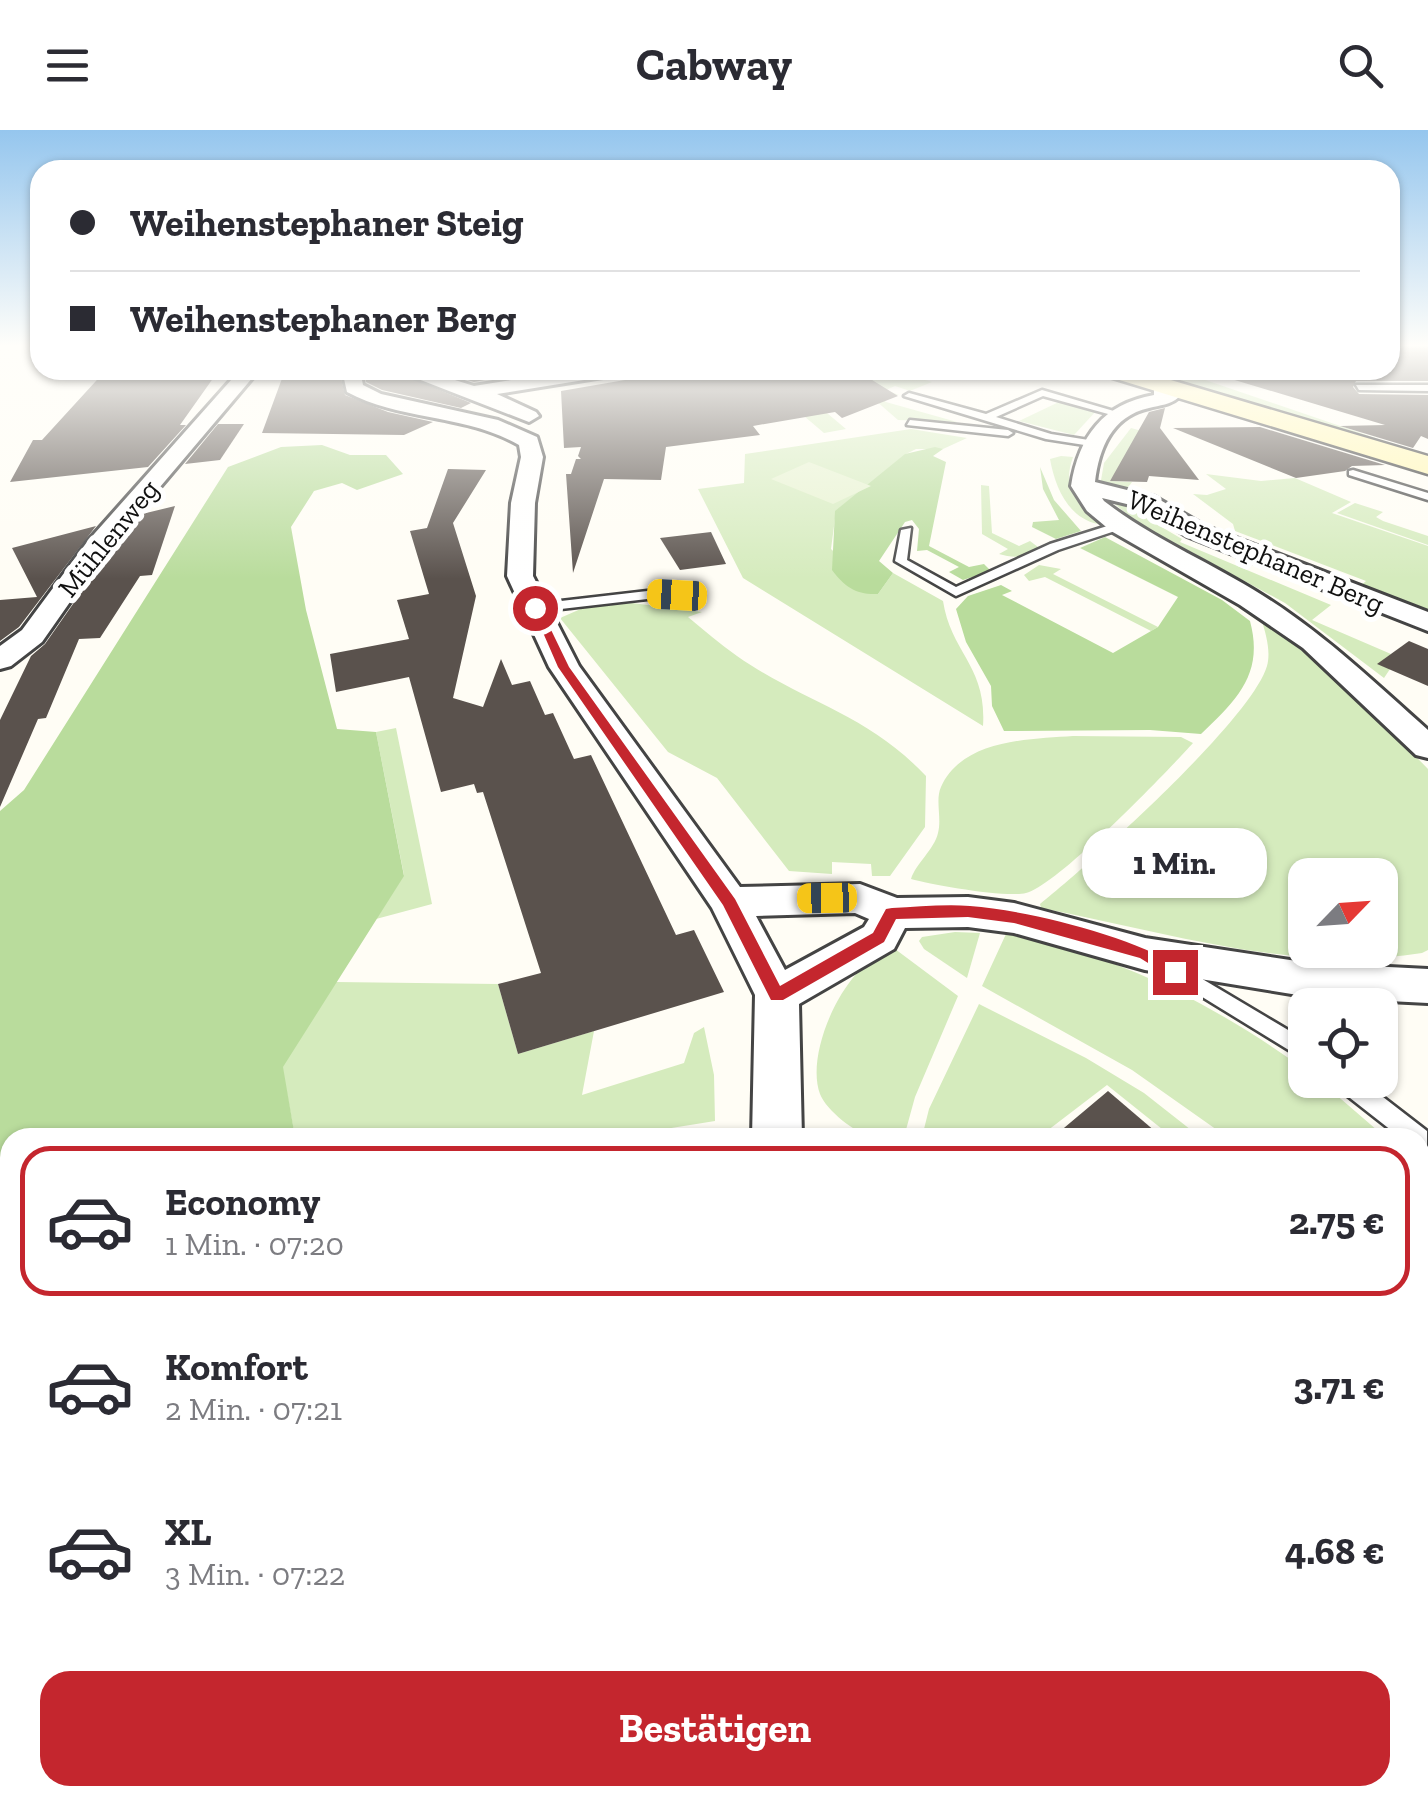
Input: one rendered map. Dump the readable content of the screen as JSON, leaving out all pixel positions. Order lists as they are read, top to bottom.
{
  "streets": {
    "street": ["Mühlenweg", "Weihenstephaner Berg"]
  },
  "north": "top right",
  "page": {
    "header": "Cabway",
    "banner": ["Weihenstephaner Steig", "Weihenstephaner Berg"],
    "bubble": "1 Min.",
    "list": [
      {
        "name": "Economy",
        "note": "1 Min. · 07:20",
        "value": "2.75 €"
      },
      {
        "name": "Komfort",
        "note": "2 Min. · 07:21",
        "value": "3.71 €"
      },
      {
        "name": "XL",
        "note": "3 Min. · 07:22",
        "value": "4.68 €"
      }
    ],
    "buttons": "Bestätigen"
  }
}
